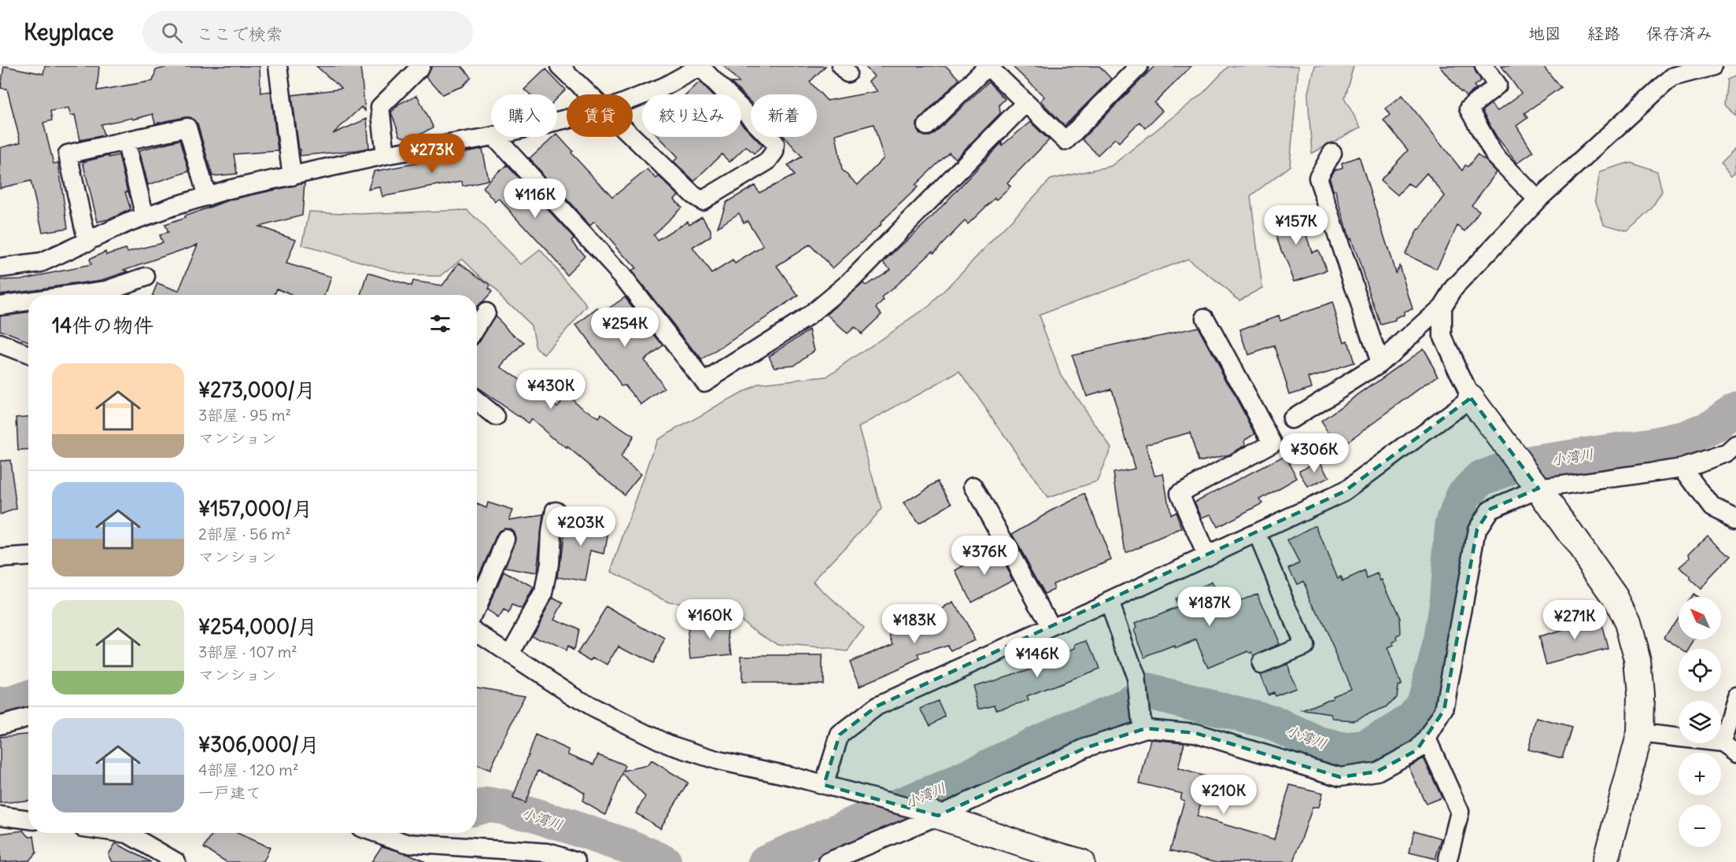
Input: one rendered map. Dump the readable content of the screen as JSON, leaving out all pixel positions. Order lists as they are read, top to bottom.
{
  "water": ["小湾川"],
  "north": "top left",
  "page": {
    "header": "Keyplace",
    "search": "ここで検索",
    "nav": ["地図", "経路", "保存済み"],
    "chip": [
      "購入",
      "賃貸",
      "絞り込み",
      "新着"
    ],
    "price": [
      "¥273K",
      "¥116K",
      "¥157K",
      "¥254K",
      "¥430K",
      "¥306K",
      "¥203K",
      "¥376K",
      "¥187K",
      "¥160K",
      "¥271K",
      "¥183K",
      "¥146K",
      "¥210K"
    ],
    "heading": "14件の物件",
    "list": [
      {
        "name": "¥273,000/月",
        "note": "3部屋 · 95 m² · マンション"
      },
      {
        "name": "¥157,000/月",
        "note": "2部屋 · 56 m² · マンション"
      },
      {
        "name": "¥254,000/月",
        "note": "3部屋 · 107 m² · マンション"
      },
      {
        "name": "¥306,000/月",
        "note": "4部屋 · 120 m² · 一戸建て"
      }
    ],
    "map_buttons": ["+", "−"]
  }
}
